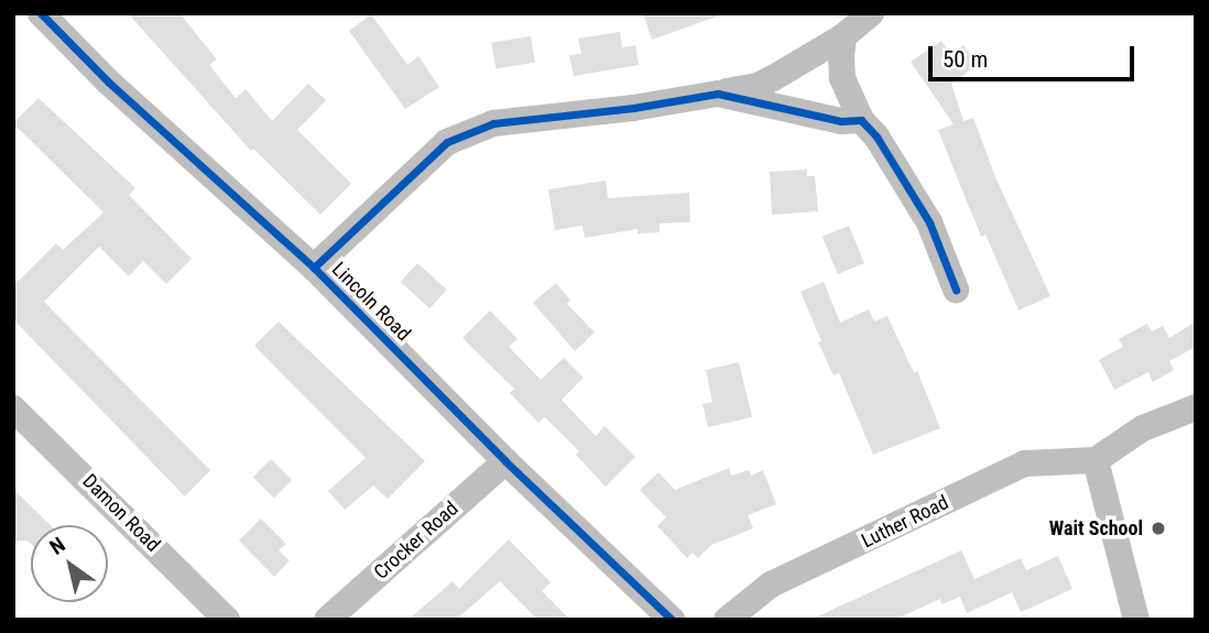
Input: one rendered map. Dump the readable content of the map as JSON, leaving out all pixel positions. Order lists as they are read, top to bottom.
{
  "streets": {
    "street": [
      "Lincoln Road",
      "Damon Road",
      "Luther Road",
      "Crocker Road"
    ]
  },
  "crossings": [
    ["Lincoln Road", "Crocker Road"]
  ],
  "places": ["Wait School"],
  "scale_bar": "50 m",
  "north": "top left"
}
